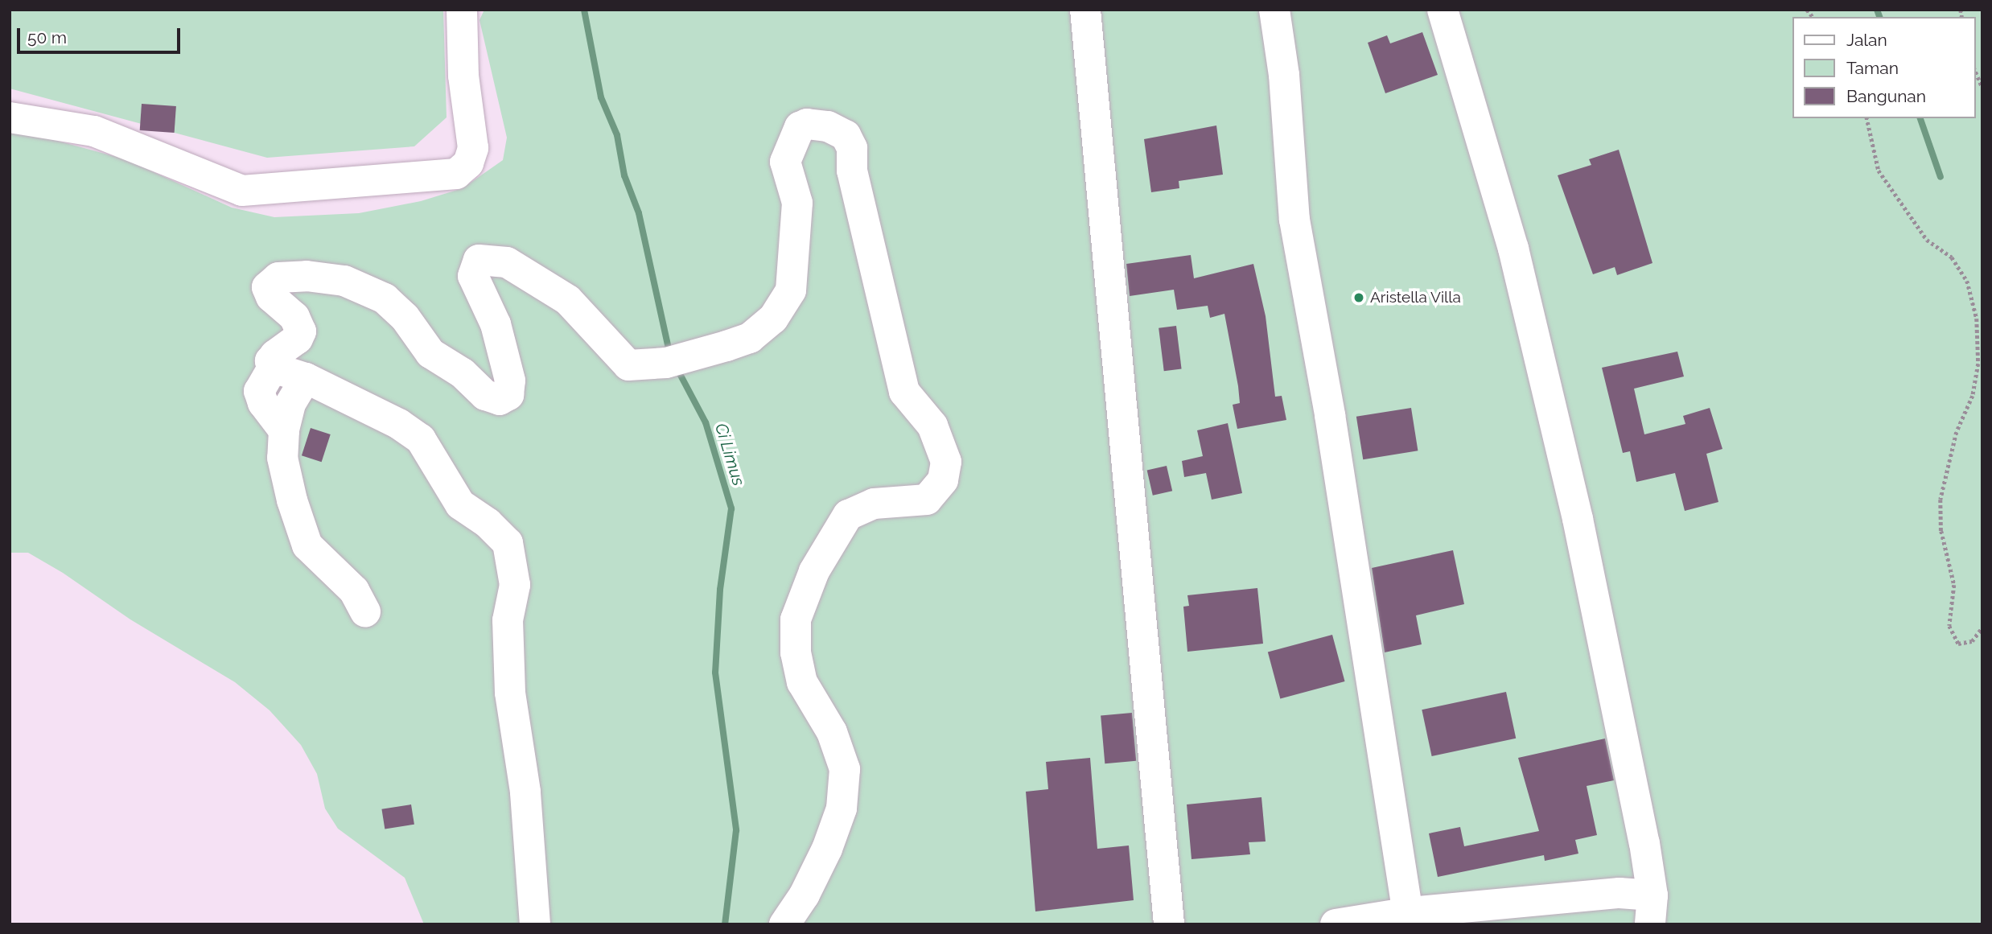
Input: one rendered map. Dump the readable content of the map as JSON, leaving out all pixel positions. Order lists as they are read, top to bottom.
{
  "water": ["Ci Limus"],
  "places": ["Aristella Villa"],
  "legend": ["Jalan", "Taman", "Bangunan"],
  "scale_bar": "50 m"
}
